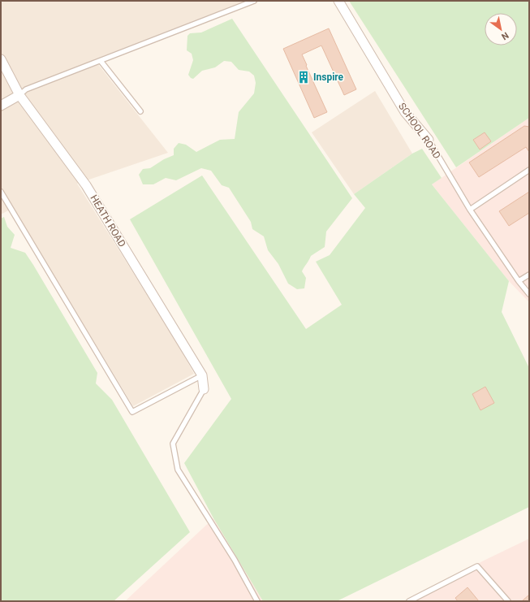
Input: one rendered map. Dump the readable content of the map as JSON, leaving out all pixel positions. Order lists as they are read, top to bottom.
{
  "streets": {
    "street": ["SCHOOL ROAD", "HEATH ROAD"]
  },
  "places": {
    "building": ["Inspire"]
  },
  "north": "bottom right"
}
